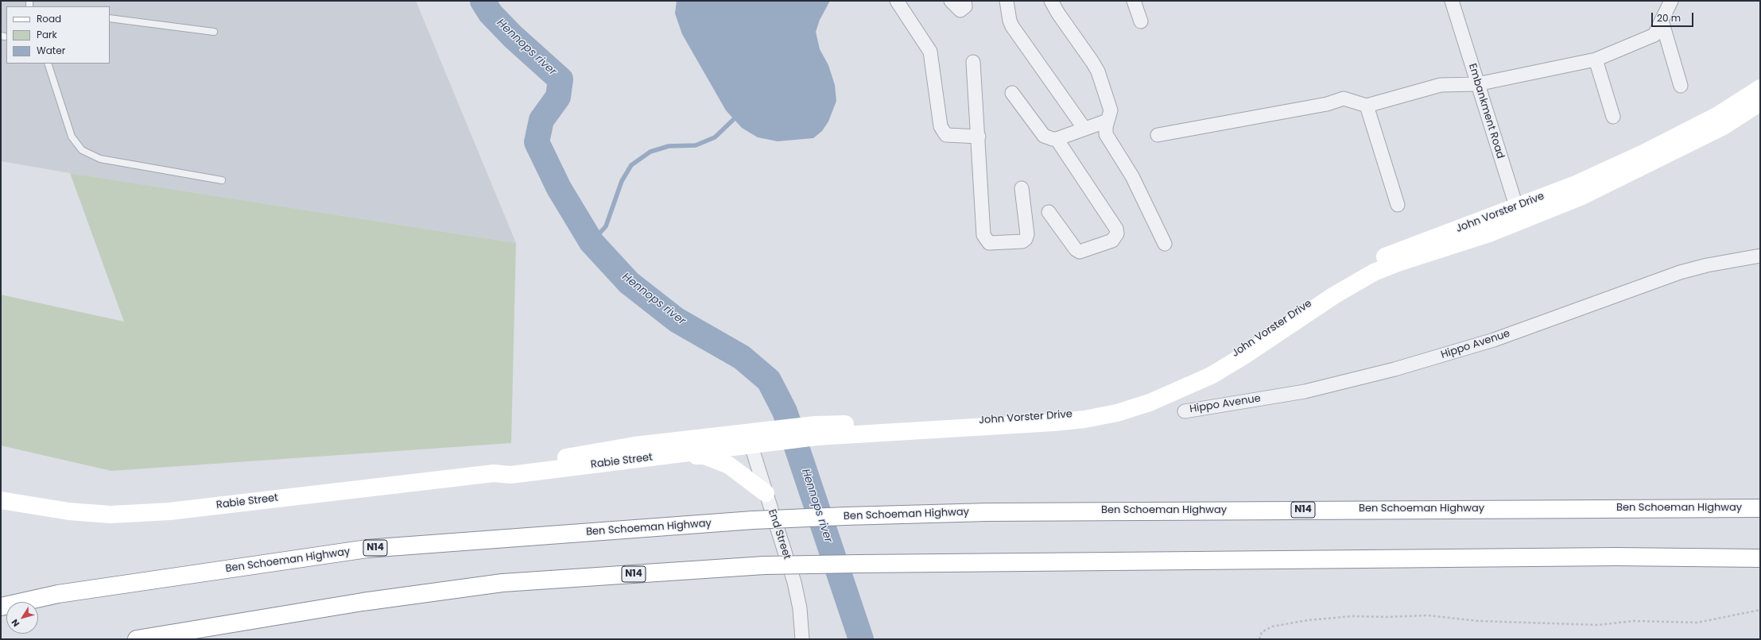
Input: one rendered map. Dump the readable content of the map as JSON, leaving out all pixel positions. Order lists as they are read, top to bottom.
{
  "streets": {
    "main road": [
      "John Vorster Drive",
      "Rabie Street",
      "Ben Schoeman Highway",
      "N14"
    ],
    "street": ["Embankment Road", "Hippo Avenue", "End Street"]
  },
  "crossings": [
    ["Embankment Road", "John Vorster Drive"],
    ["John Vorster Drive", "Rabie Street"],
    ["John Vorster Drive", "End Street"],
    ["Rabie Street", "End Street"]
  ],
  "water": ["Hennops river"],
  "legend": ["Road", "Park", "Water"],
  "scale_bar": "20 m",
  "north": "bottom left"
}
